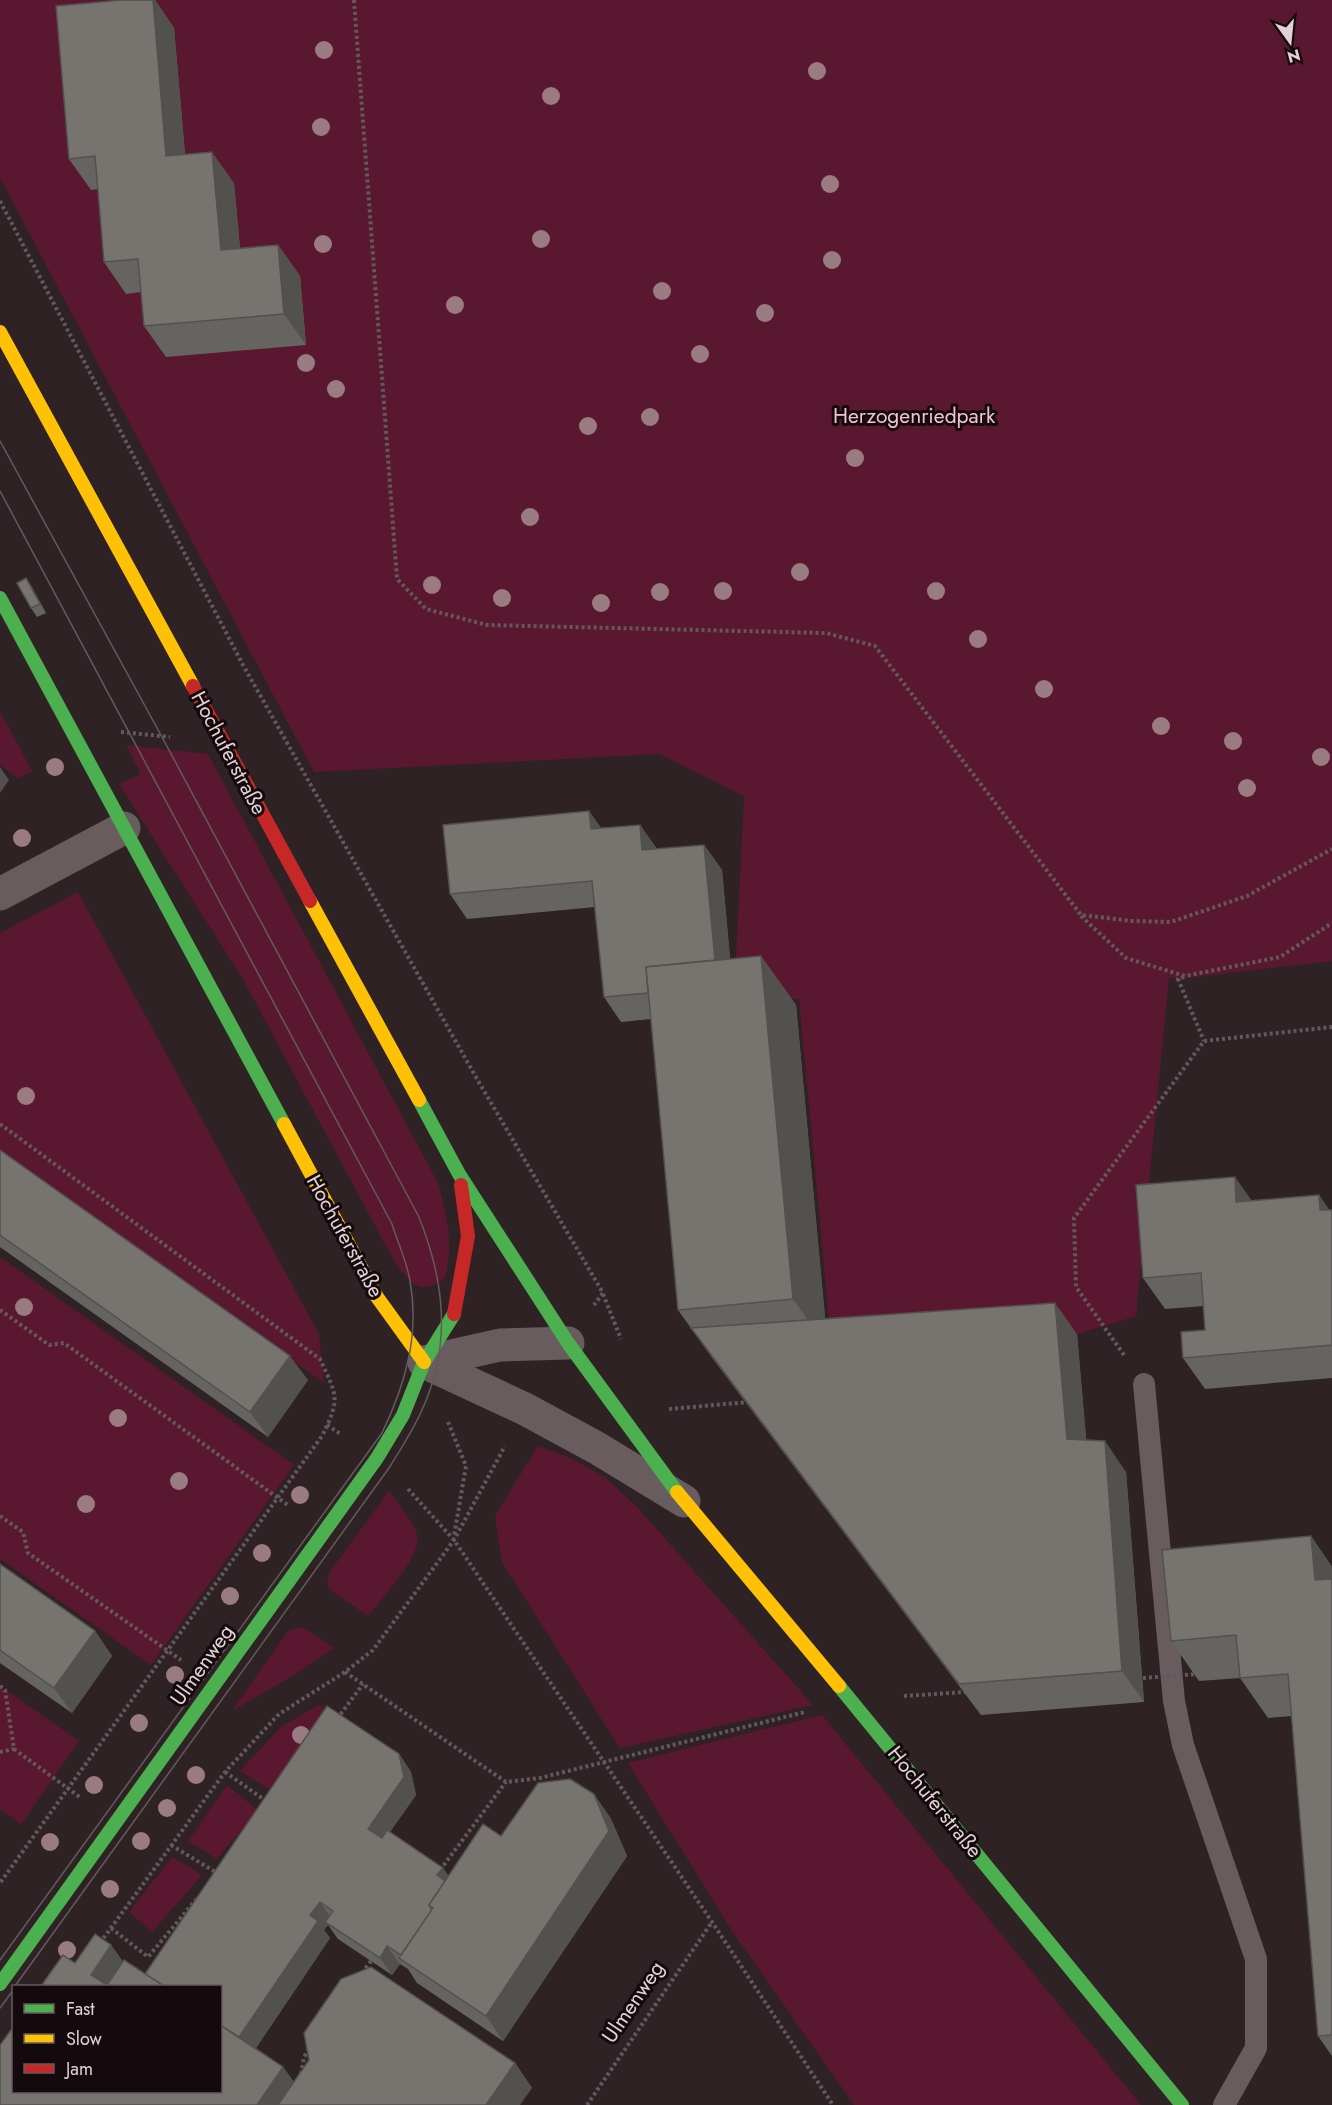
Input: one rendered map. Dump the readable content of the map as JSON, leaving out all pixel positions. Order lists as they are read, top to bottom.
{
  "streets": {
    "street": ["Hochuferstraße", "Ulmenweg"]
  },
  "crossings": [
    ["Hochuferstraße", "Ulmenweg"]
  ],
  "parks": ["Herzogenriedpark"],
  "legend": ["Fast", "Slow", "Jam"],
  "north": "bottom"
}
